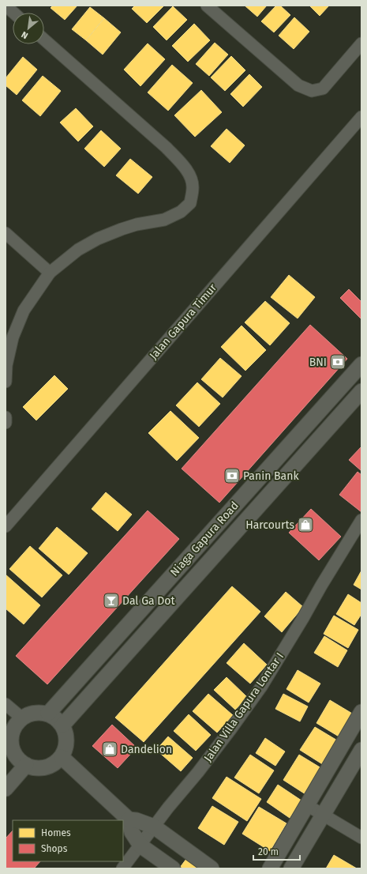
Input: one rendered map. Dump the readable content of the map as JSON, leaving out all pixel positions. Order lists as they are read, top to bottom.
{
  "streets": {
    "street": ["Jalan Gapura Timur", "Niaga Gapura Road", "Jalan Villa Gapura Lontar I"]
  },
  "places": {
    "bank": ["BNI", "Panin Bank"],
    "shop": ["Harcourts", "Dandelion"],
    "bar": ["Dal Ga Dot"]
  },
  "legend": ["Homes", "Shops"],
  "scale_bar": "20 m",
  "north": "bottom left"
}
